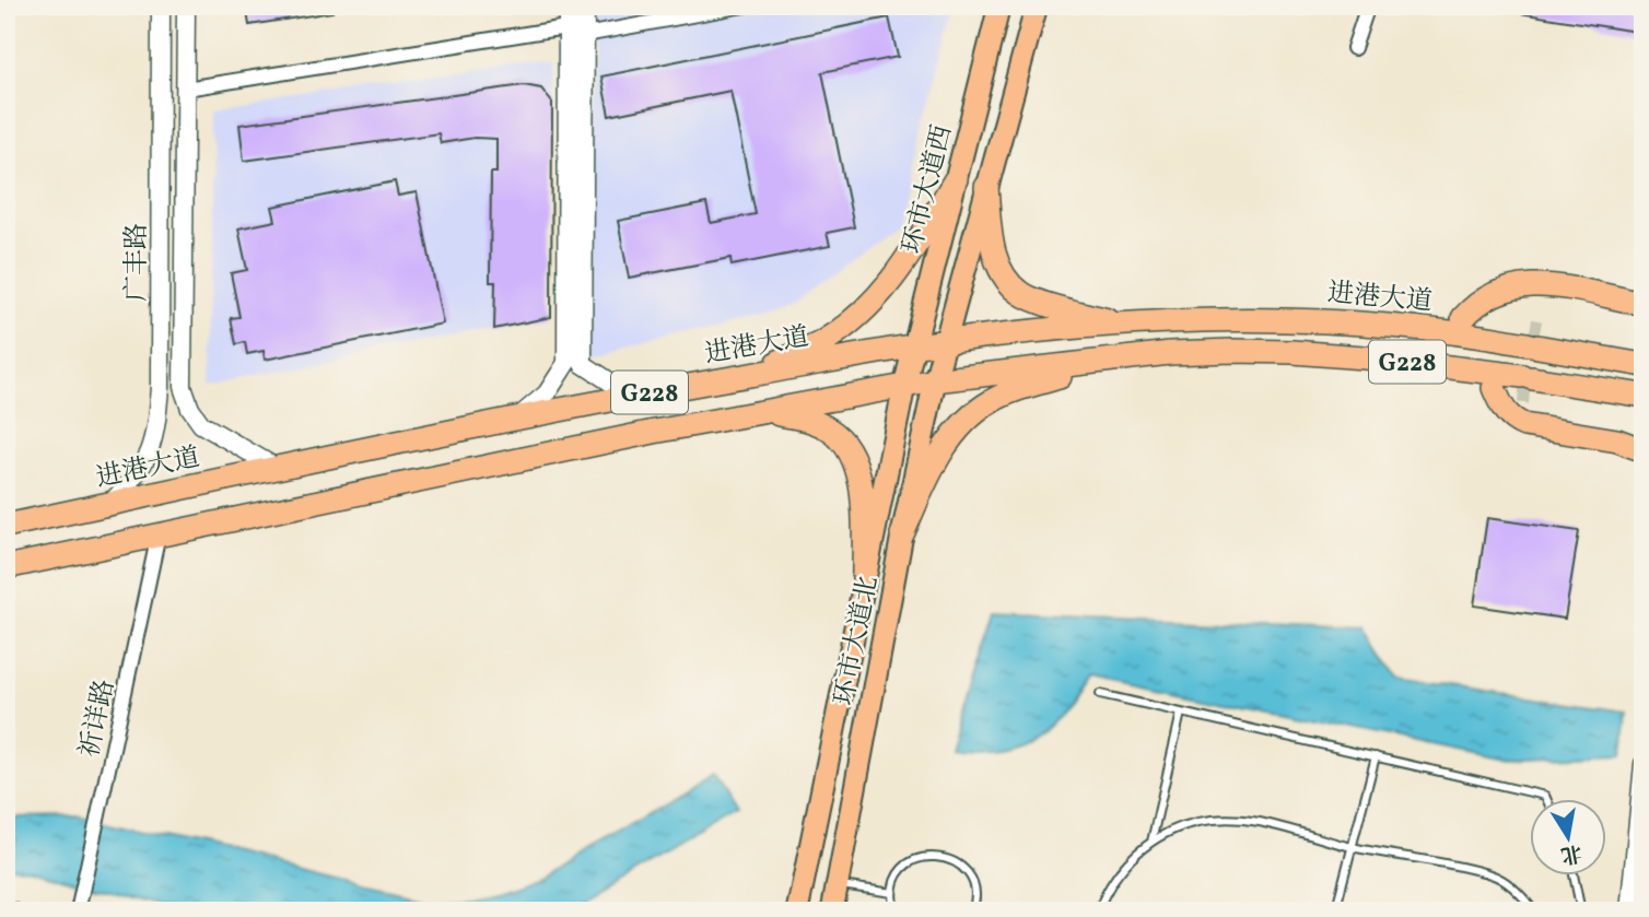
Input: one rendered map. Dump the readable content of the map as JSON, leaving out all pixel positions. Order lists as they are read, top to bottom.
{
  "streets": {
    "highway": ["进港大道", "G228"],
    "main road": ["环市大道西", "环市大道北"],
    "street": ["广丰路", "祈详路"]
  },
  "crossings": [
    ["环市大道西", "进港大道"],
    ["环市大道西", "G228"],
    ["环市大道西", "环市大道北"],
    ["广丰路", "进港大道"],
    ["G228", "环市大道北"],
    ["G228", "祈详路"]
  ],
  "north": "bottom"
}
